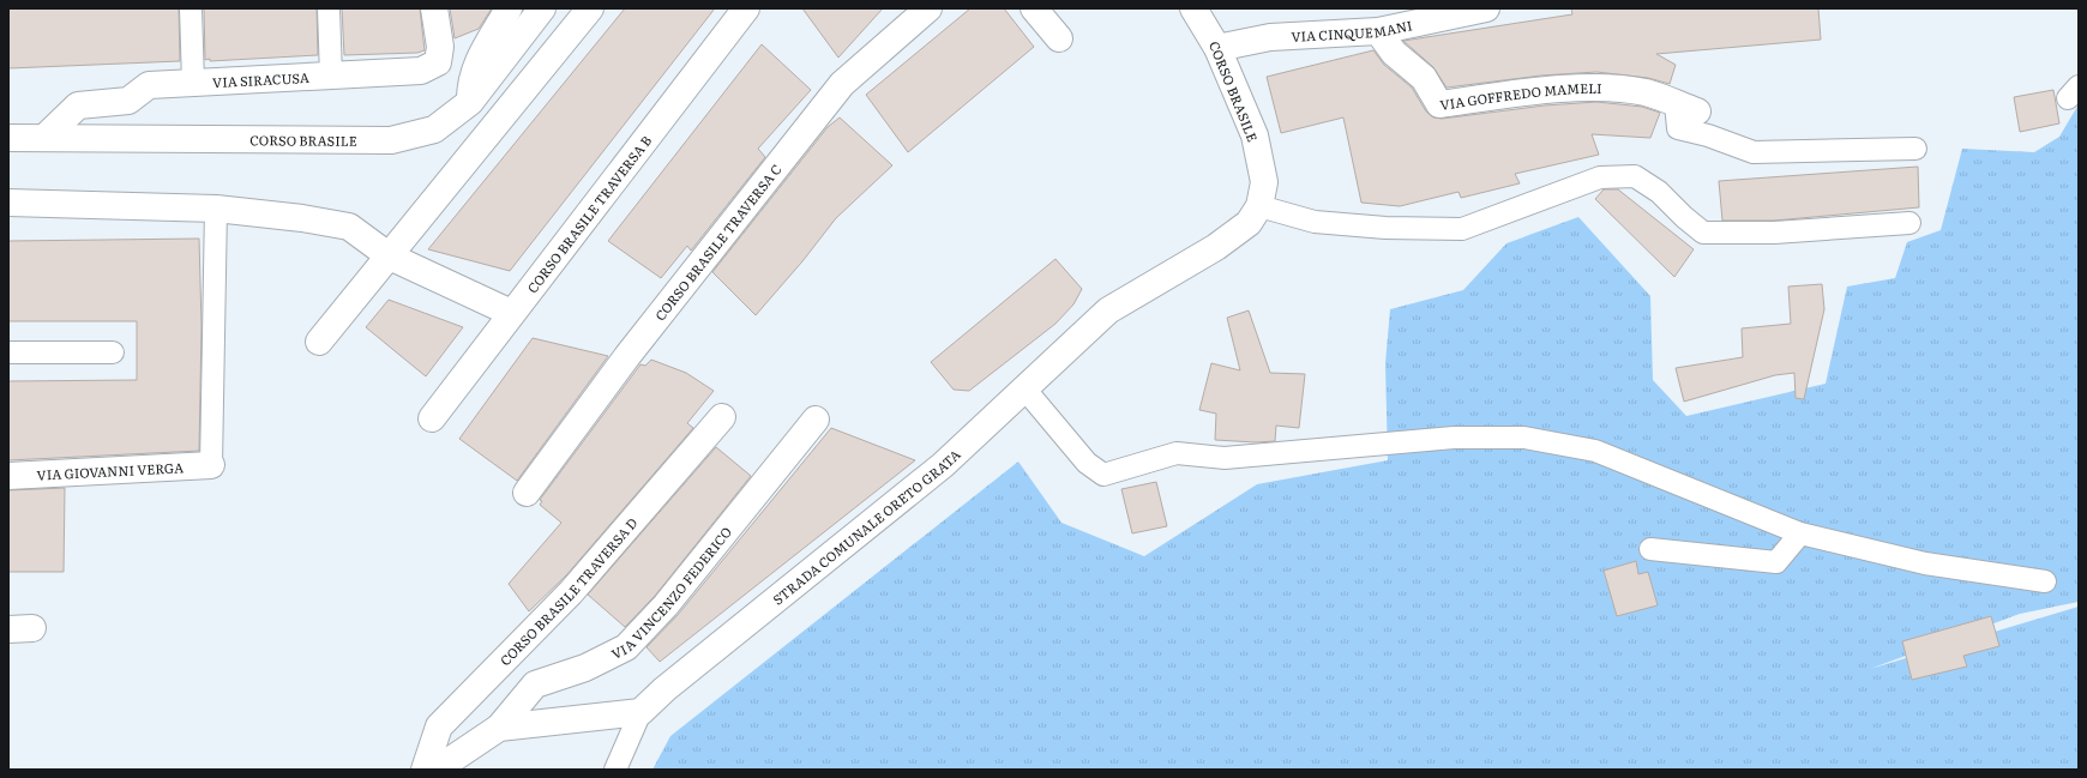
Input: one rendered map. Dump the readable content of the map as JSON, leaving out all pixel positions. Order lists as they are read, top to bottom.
{
  "streets": {
    "street": [
      "VIA CINQUEMANI",
      "VIA SIRACUSA",
      "CORSO BRASILE",
      "VIA GOFFREDO MAMELI",
      "CORSO BRASILE TRAVERSA B",
      "CORSO BRASILE TRAVERSA C",
      "VIA GIOVANNI VERGA",
      "STRADA COMUNALE ORETO GRATA",
      "VIA VINCENZO FEDERICO",
      "CORSO BRASILE TRAVERSA D"
    ]
  },
  "crossings": [
    ["VIA CINQUEMANI", "CORSO BRASILE"],
    ["VIA CINQUEMANI", "VIA GOFFREDO MAMELI"],
    ["VIA SIRACUSA", "CORSO BRASILE"],
    ["CORSO BRASILE", "STRADA COMUNALE ORETO GRATA"]
  ]
}
